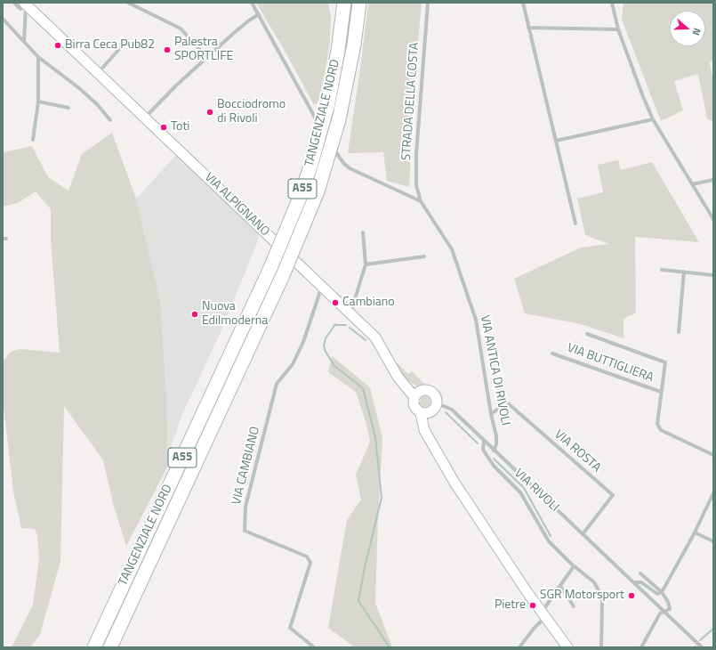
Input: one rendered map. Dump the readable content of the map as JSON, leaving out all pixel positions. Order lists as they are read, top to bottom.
{
  "streets": {
    "highway": ["TANGENZIALE NORD", "A55"],
    "street": [
      "STRADA DELLA COSTA",
      "VIA ALPIGNANO",
      "VIA BUTTIGLIERA",
      "VIA ANTICA DI RIVOLI",
      "VIA ROSTA",
      "VIA CAMBIANO",
      "VIA RIVOLI"
    ]
  },
  "crossings": [
    ["STRADA DELLA COSTA", "VIA ANTICA DI RIVOLI"],
    ["VIA ALPIGNANO", "VIA CAMBIANO"],
    ["VIA ALPIGNANO", "VIA RIVOLI"],
    ["VIA ANTICA DI RIVOLI", "VIA ROSTA"],
    ["VIA ANTICA DI RIVOLI", "VIA RIVOLI"],
    ["VIA ROSTA", "VIA RIVOLI"]
  ],
  "places": [
    "Birra Ceca Pub82",
    "Palestra SPORTLIFE",
    "Bocciodromo di Rivoli",
    "Toti",
    "Cambiano",
    "Nuova Edilmoderna",
    "SGR Motorsport",
    "Pietre"
  ],
  "north": "right"
}
